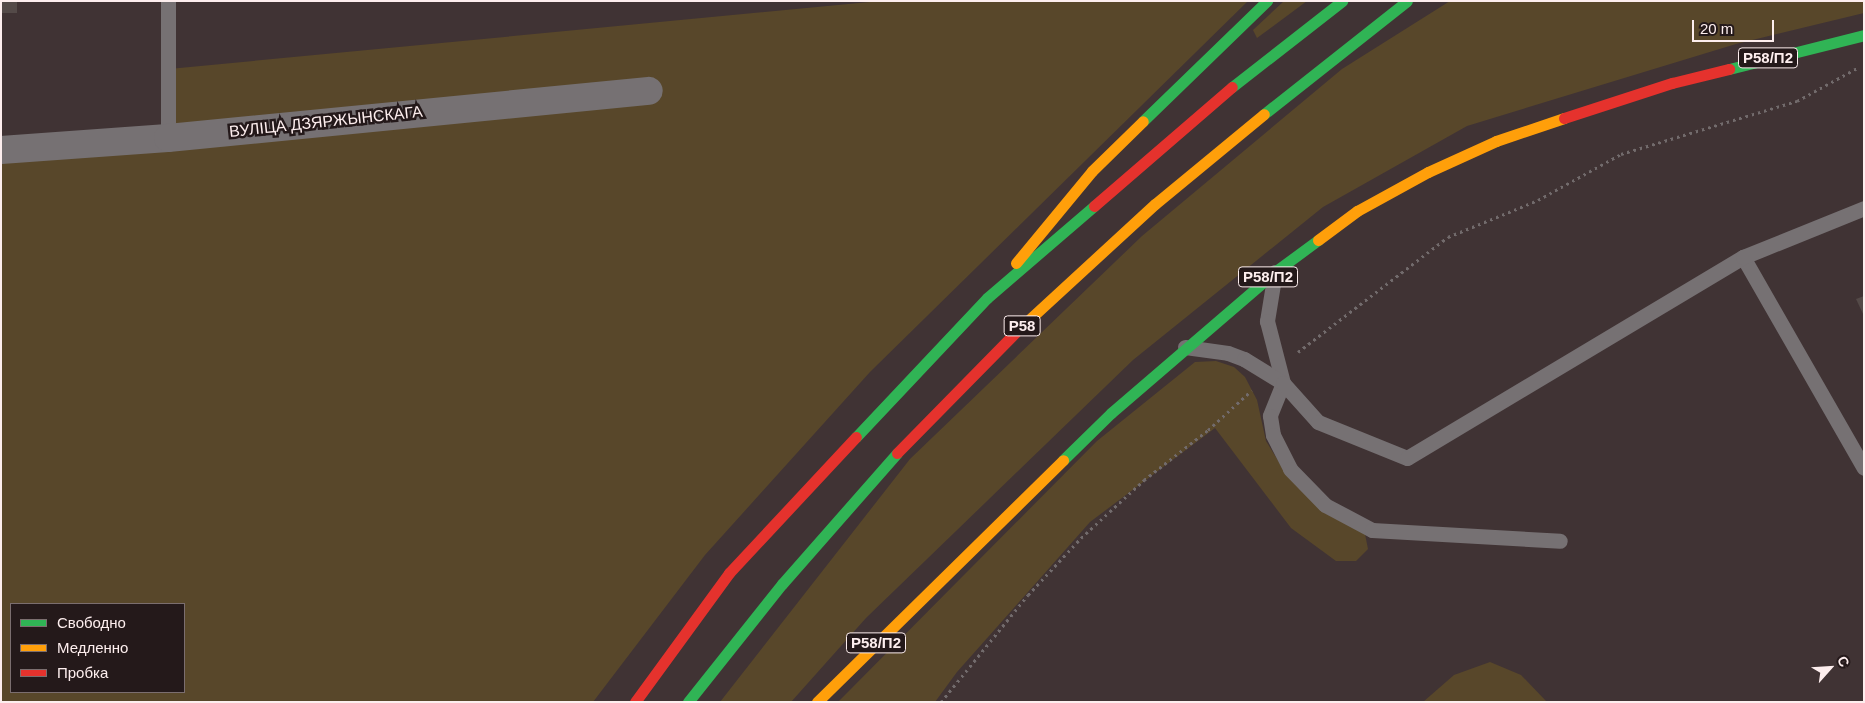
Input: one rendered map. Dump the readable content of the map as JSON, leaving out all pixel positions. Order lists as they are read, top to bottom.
{
  "streets": {
    "main road": ["Р58/П2", "Р58"],
    "street": ["ВУЛІЦА ДЗЯРЖЫНСКАГА"]
  },
  "legend": ["Свободно", "Медленно", "Пробка"],
  "scale_bar": "20 m",
  "north": "top right"
}
